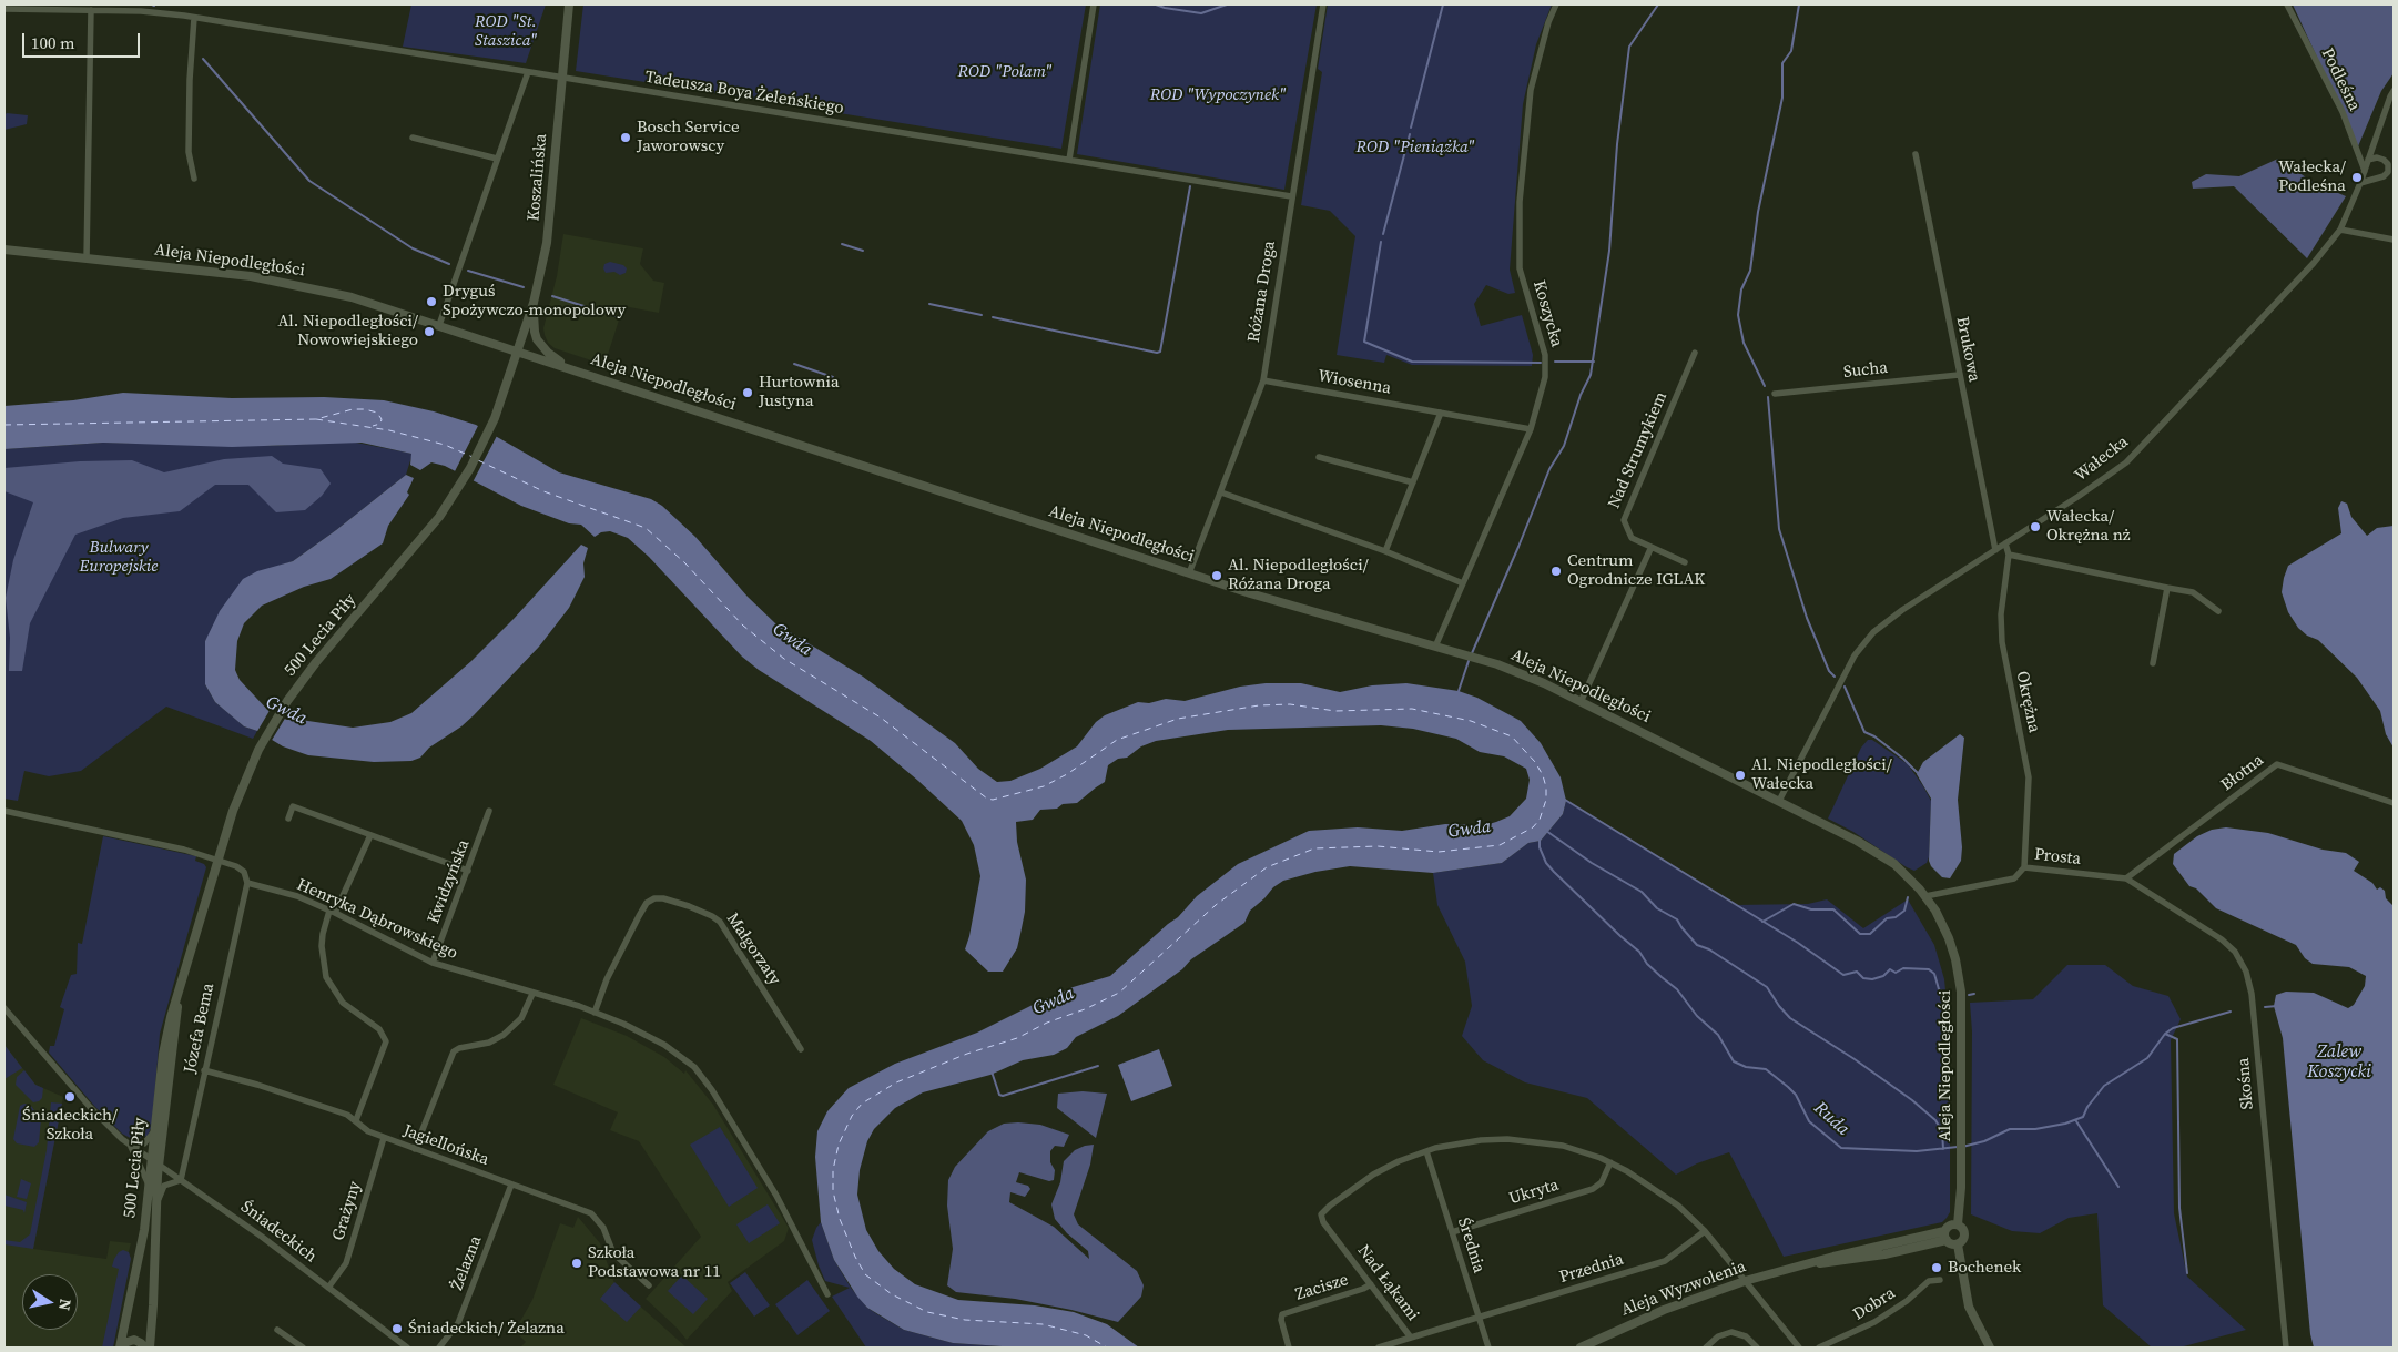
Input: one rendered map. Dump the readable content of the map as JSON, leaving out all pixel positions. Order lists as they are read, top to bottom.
{
  "streets": {
    "street": [
      "Podleśna",
      "Tadeusza Boya Żeleńskiego",
      "Koszalińska",
      "Aleja Niepodległości",
      "Różana Droga",
      "Koszycka",
      "Brukowa",
      "Sucha",
      "Wiosenna",
      "Nad Strumykiem",
      "Wałecka",
      "500 Lecia Piły",
      "Okrężna",
      "Błotna",
      "Prosta",
      "Kwidzyńska",
      "Henryka Dąbrowskiego",
      "Małgorzaty",
      "Józefa Bema",
      "Skośna",
      "Jagiellońska",
      "Ukryta",
      "Grażyny",
      "Śniadeckich",
      "Średnia",
      "Żelazna",
      "Przednia",
      "Nad Łąkami",
      "Zacisze",
      "Aleja Wyzwolenia",
      "Dobra"
    ]
  },
  "crossings": [
    ["Podleśna", "Wałecka"],
    ["Tadeusza Boya Żeleńskiego", "Koszalińska"],
    ["Tadeusza Boya Żeleńskiego", "Różana Droga"],
    ["Koszalińska", "Aleja Niepodległości"],
    ["Koszalińska", "500 Lecia Piły"],
    ["Aleja Niepodległości", "Różana Droga"],
    ["Aleja Niepodległości", "Koszycka"],
    ["Aleja Niepodległości", "Wałecka"],
    ["Aleja Niepodległości", "500 Lecia Piły"],
    ["Aleja Niepodległości", "Prosta"],
    ["Aleja Niepodległości", "Aleja Wyzwolenia"],
    ["Różana Droga", "Wiosenna"],
    ["Koszycka", "Wiosenna"],
    ["Brukowa", "Sucha"],
    ["Brukowa", "Wałecka"],
    ["Wałecka", "Okrężna"],
    ["500 Lecia Piły", "Śniadeckich"],
    ["Okrężna", "Prosta"],
    ["Błotna", "Prosta"],
    ["Błotna", "Skośna"],
    ["Prosta", "Skośna"],
    ["Kwidzyńska", "Henryka Dąbrowskiego"],
    ["Henryka Dąbrowskiego", "Małgorzaty"],
    ["Henryka Dąbrowskiego", "Józefa Bema"],
    ["Józefa Bema", "Jagiellońska"],
    ["Józefa Bema", "Śniadeckich"],
    ["Jagiellońska", "Grażyny"],
    ["Jagiellońska", "Żelazna"],
    ["Ukryta", "Średnia"],
    ["Grażyny", "Śniadeckich"],
    ["Średnia", "Przednia"],
    ["Średnia", "Nad Łąkami"],
    ["Przednia", "Nad Łąkami"],
    ["Nad Łąkami", "Zacisze"]
  ],
  "water": ["Gwda", "Zalew Koszycki", "Ruda"],
  "parks": [
    "ROD \"St. Staszica\"",
    "ROD \"Polam\"",
    "ROD \"Wypoczynek\"",
    "ROD \"Pieniążka\"",
    "Bulwary Europejskie"
  ],
  "places": [
    "Bosch Service Jaworowscy",
    "Wałecka/ Podleśna",
    "Dryguś Spożywczo-monopolowy",
    "Al. Niepodległości/ Nowowiejskiego",
    "Hurtownia Justyna",
    "Wałecka/ Okrężna nż",
    "Centrum Ogrodnicze IGLAK",
    "Al. Niepodległości/ Różana Droga",
    "Al. Niepodległości/ Wałecka",
    "Śniadeckich/ Szkoła",
    "Szkoła Podstawowa nr 11",
    "Bochenek",
    "Śniadeckich/ Żelazna"
  ],
  "scale_bar": "100 m",
  "north": "right"
}
